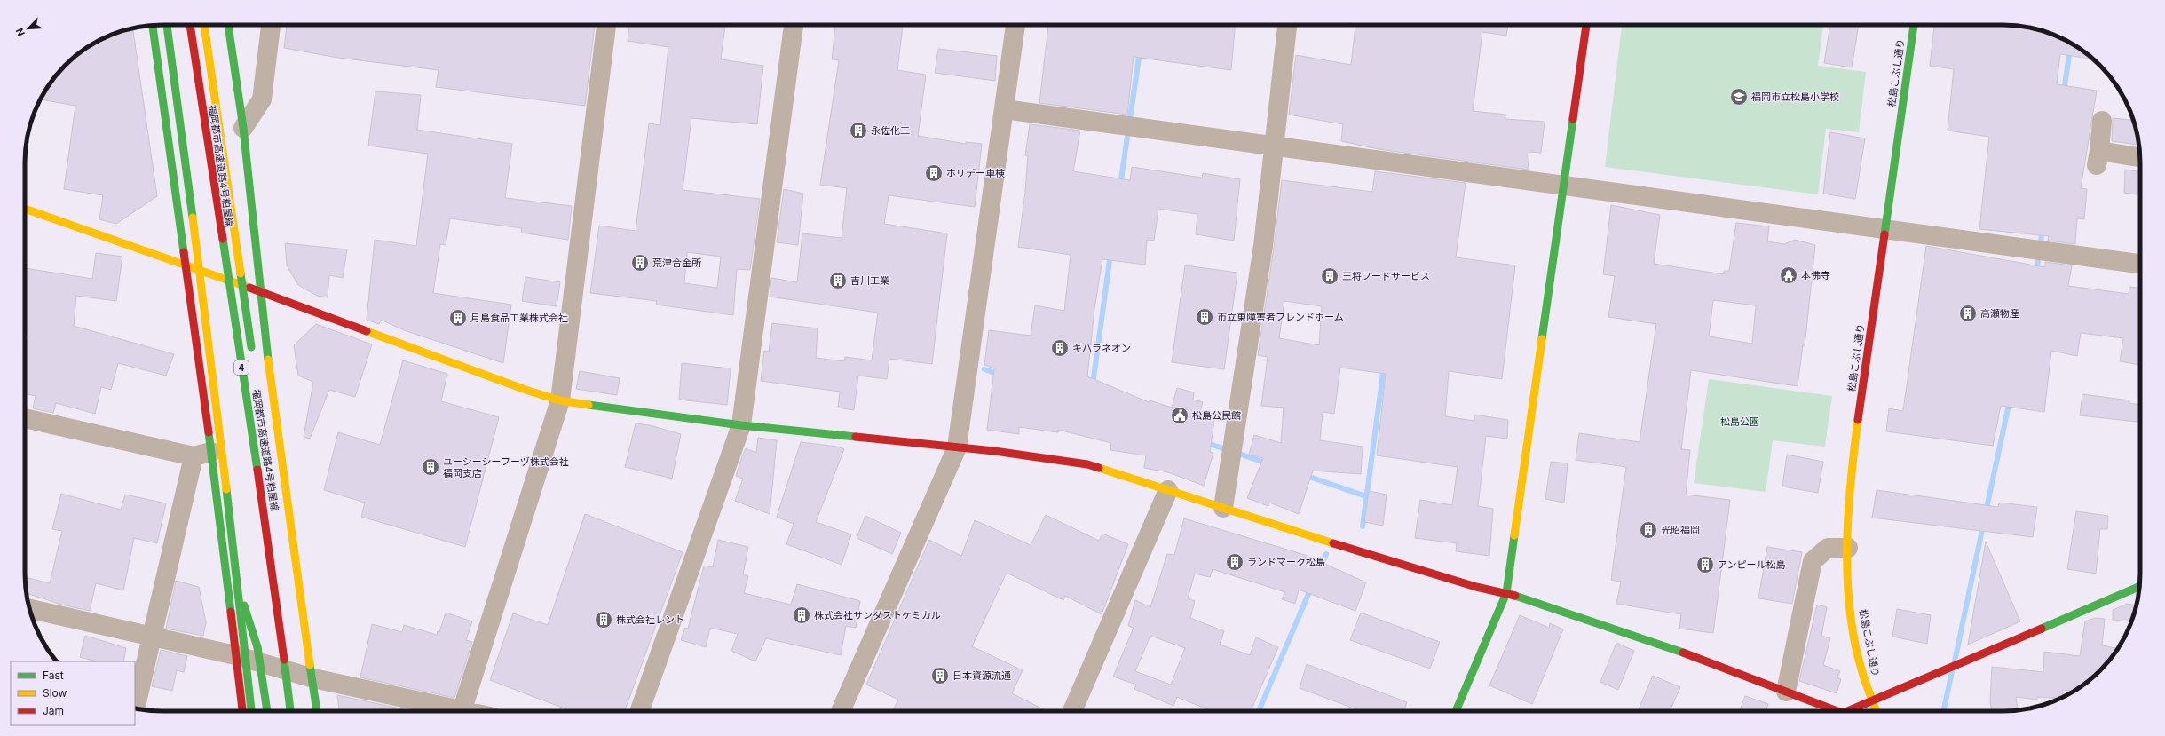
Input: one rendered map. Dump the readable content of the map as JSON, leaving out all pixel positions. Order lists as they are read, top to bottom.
{
  "streets": {
    "main road": ["松島こぶし通り", "福岡都市高速道路4号粕屋線", "4"]
  },
  "parks": ["松島公園"],
  "places": {
    "school or university": ["福岡市立松島小学校"],
    "building": [
      "永佐化工",
      "ホリデー車検",
      "荒津合金所",
      "王将フードサービス",
      "吉川工業",
      "高瀬物産",
      "市立東障害者フレンドホーム",
      "月島食品工業株式会社",
      "キハラネオン",
      "ユーシーシーフーヅ株式会社 福岡支店",
      "光昭福岡",
      "ランドマーク松島",
      "アンピール松島",
      "株式会社サンダストケミカル",
      "株式会社レント",
      "日本資源流通"
    ],
    "temple": ["本佛寺"],
    "public building": ["松島公民館"]
  },
  "legend": ["Fast", "Slow", "Jam"],
  "north": "bottom left"
}
